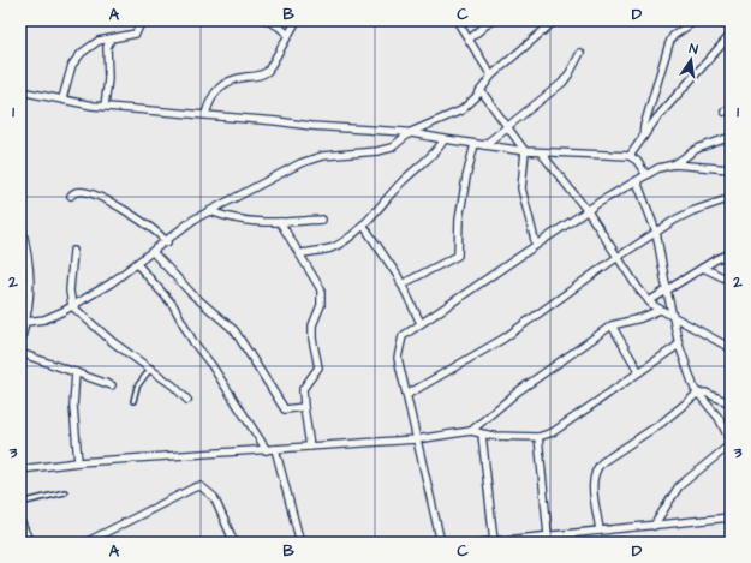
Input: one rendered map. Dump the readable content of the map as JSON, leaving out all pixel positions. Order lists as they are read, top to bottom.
{
  "north": "top",
  "grid": {
    "columns": [
      "A",
      "B",
      "C",
      "D"
    ],
    "rows": ["1", "2", "3"]
  }
}
